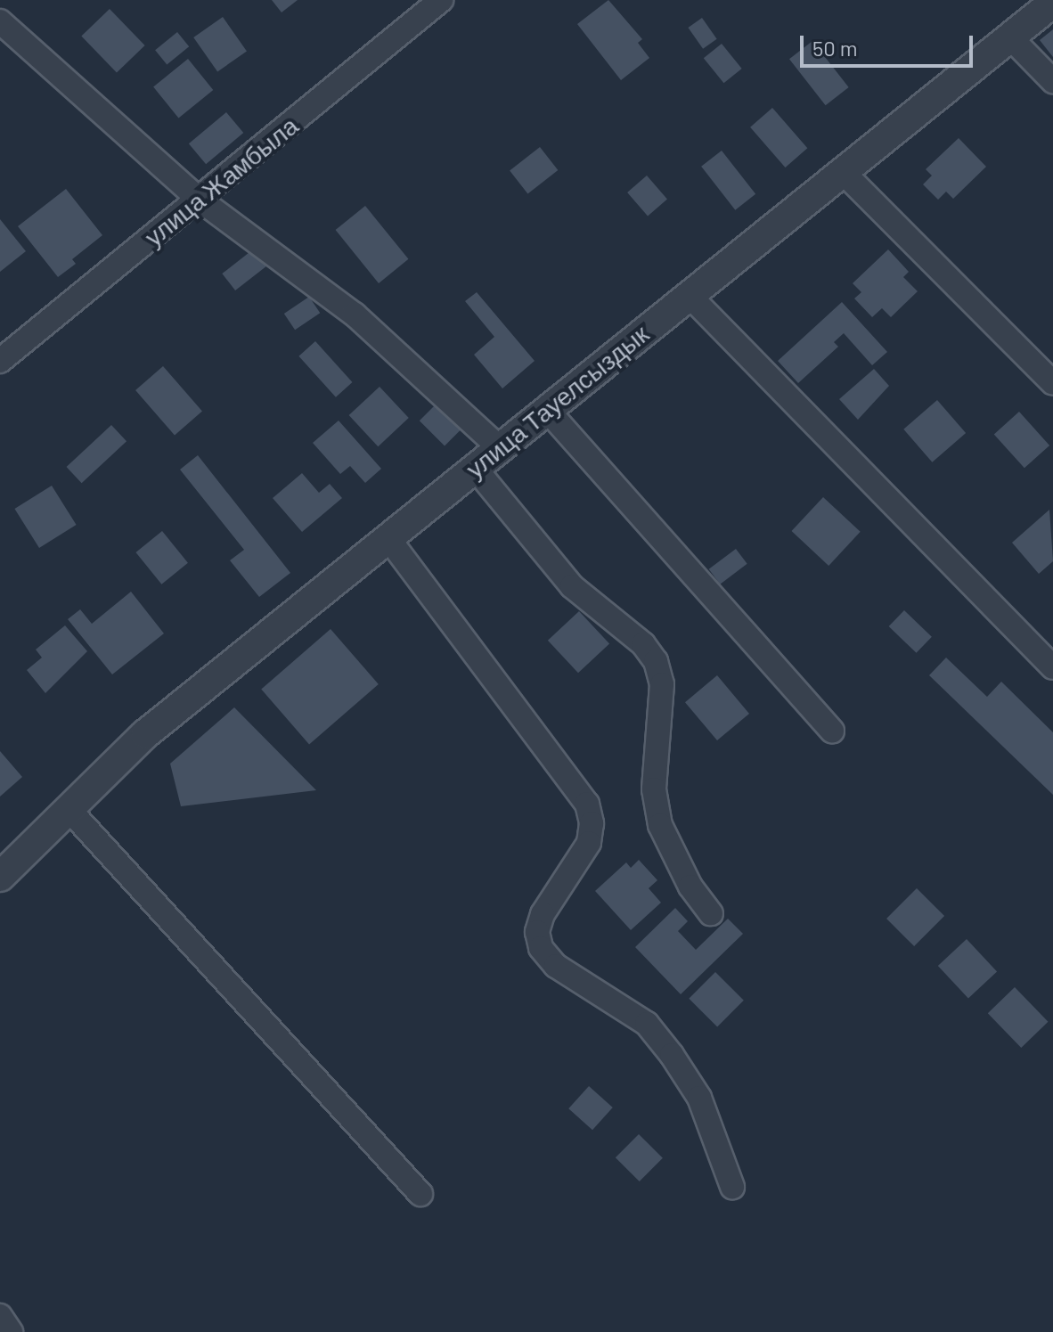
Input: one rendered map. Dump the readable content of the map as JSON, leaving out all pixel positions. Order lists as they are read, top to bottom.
{
  "streets": {
    "street": ["улица Жамбыла", "улица Тауелсыздык"]
  },
  "scale_bar": "50 m"
}
